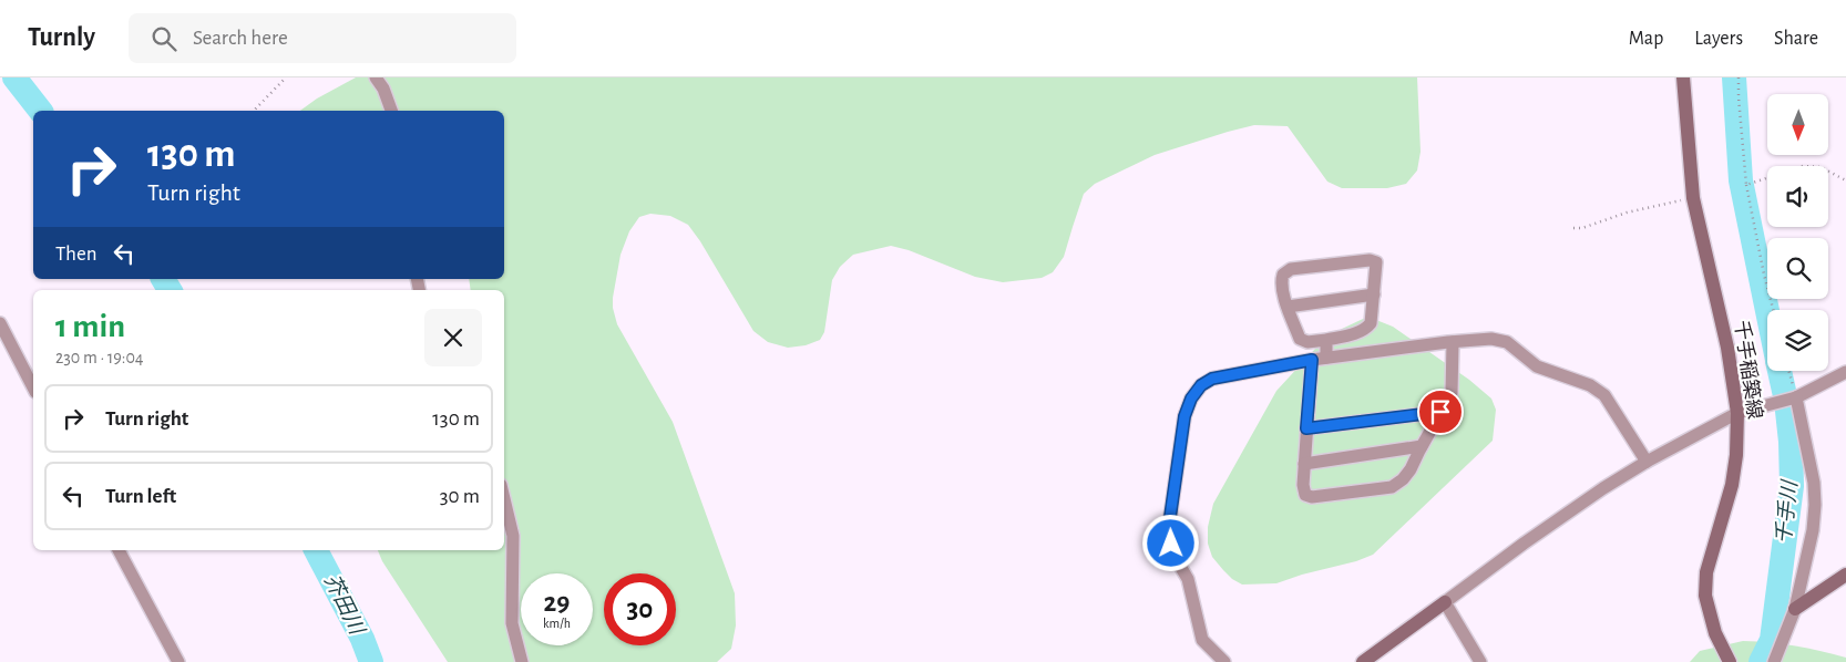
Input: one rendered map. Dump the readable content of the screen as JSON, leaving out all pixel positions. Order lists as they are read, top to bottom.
{
  "streets": {
    "main road": ["千手稲築線"]
  },
  "water": ["千手川", "芥田川"],
  "north": "bottom",
  "page": {
    "header": "Turnly",
    "search": "Search here",
    "nav": ["Map", "Layers", "Share"],
    "turn": ["130 m", "Turn right"],
    "then": "Then",
    "heading": ["1 min", "230 m · 19:04"],
    "list": [
      {
        "name": "Turn right",
        "value": "130 m"
      },
      {
        "name": "Turn left",
        "value": "30 m"
      }
    ],
    "speed": "29 km/h",
    "limit": "30"
  }
}
